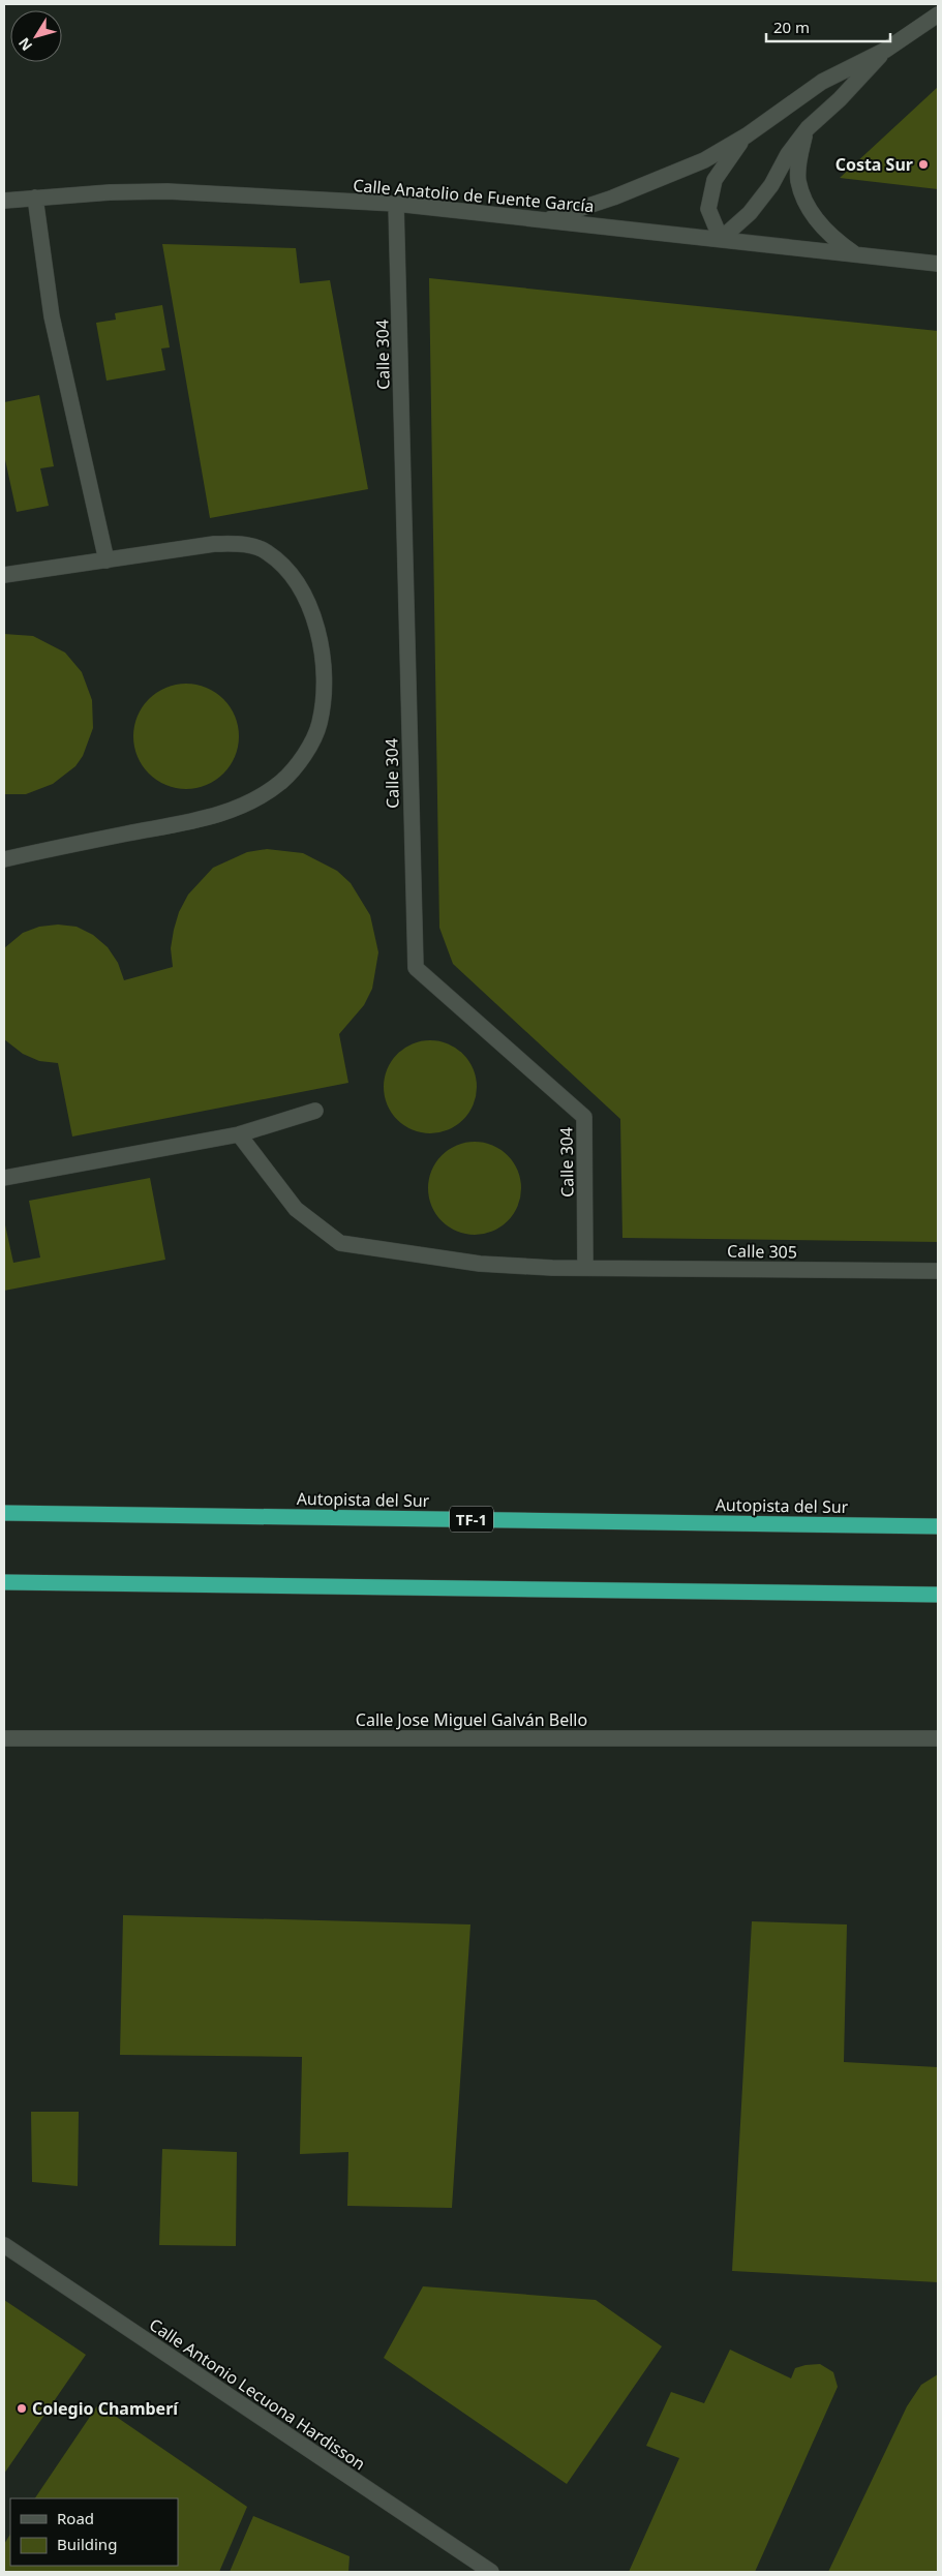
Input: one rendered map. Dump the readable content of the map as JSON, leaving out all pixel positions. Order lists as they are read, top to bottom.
{
  "streets": {
    "highway": ["Autopista del Sur", "TF-1"],
    "street": [
      "Calle Anatolio de Fuente García",
      "Calle 304",
      "Calle 305",
      "Calle Jose Miguel Galván Bello",
      "Calle Antonio Lecuona Hardisson"
    ]
  },
  "crossings": [
    ["Calle Anatolio de Fuente García", "Calle 304"],
    ["Calle 304", "Calle 305"]
  ],
  "places": ["Costa Sur", "Colegio Chamberí"],
  "legend": ["Road", "Building"],
  "scale_bar": "20 m",
  "north": "bottom left"
}
